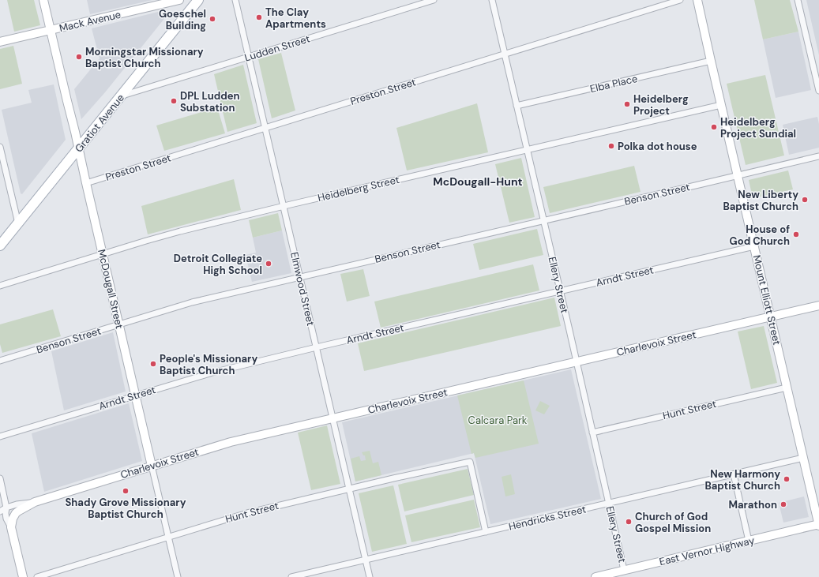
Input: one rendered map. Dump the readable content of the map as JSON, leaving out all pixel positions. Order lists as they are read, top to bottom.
{
  "streets": {
    "main road": ["Gratiot Avenue"],
    "street": [
      "Mack Avenue",
      "Ludden Street",
      "Elba Place",
      "Preston Street",
      "Heidelberg Street",
      "Benson Street",
      "Arndt Street",
      "Ellery Street",
      "McDougall Street",
      "Elmwood Street",
      "Mount Elliott Street",
      "Charlevoix Street",
      "Hunt Street",
      "Hendricks Street",
      "East Vernor Highway"
    ]
  },
  "crossings": [
    ["Mack Avenue", "McDougall Street"],
    ["Ludden Street", "Gratiot Avenue"],
    ["Ludden Street", "Elmwood Street"],
    ["Elba Place", "Ellery Street"],
    ["Elba Place", "Mount Elliott Street"],
    ["Preston Street", "Ellery Street"],
    ["Preston Street", "McDougall Street"],
    ["Preston Street", "Elmwood Street"],
    ["Gratiot Avenue", "McDougall Street"],
    ["Heidelberg Street", "Ellery Street"],
    ["Heidelberg Street", "McDougall Street"],
    ["Heidelberg Street", "Elmwood Street"],
    ["Heidelberg Street", "Mount Elliott Street"],
    ["Benson Street", "Ellery Street"],
    ["Benson Street", "McDougall Street"],
    ["Benson Street", "Elmwood Street"],
    ["Benson Street", "Mount Elliott Street"],
    ["Arndt Street", "Ellery Street"],
    ["Arndt Street", "McDougall Street"],
    ["Arndt Street", "Elmwood Street"],
    ["Arndt Street", "Mount Elliott Street"],
    ["Ellery Street", "Charlevoix Street"],
    ["Ellery Street", "Hunt Street"],
    ["Ellery Street", "Hendricks Street"],
    ["Ellery Street", "East Vernor Highway"],
    ["McDougall Street", "Charlevoix Street"],
    ["McDougall Street", "Hunt Street"],
    ["Elmwood Street", "Charlevoix Street"],
    ["Elmwood Street", "Hunt Street"],
    ["Elmwood Street", "Hendricks Street"],
    ["Mount Elliott Street", "Charlevoix Street"],
    ["Mount Elliott Street", "Hunt Street"],
    ["Mount Elliott Street", "Hendricks Street"],
    ["Mount Elliott Street", "East Vernor Highway"],
    ["Hunt Street", "Hendricks Street"]
  ],
  "districts": ["McDougall-Hunt"],
  "parks": ["Calcara Park"],
  "places": [
    "The Clay Apartments",
    "Goeschel Building",
    "Morningstar Missionary Baptist Church",
    "DPL Ludden Substation",
    "Heidelberg Project",
    "Heidelberg Project Sundial",
    "Polka dot house",
    "New Liberty Baptist Church",
    "House of God Church",
    "Detroit Collegiate High School",
    "People's Missionary Baptist Church",
    "New Harmony Baptist Church",
    "Shady Grove Missionary Baptist Church",
    "Marathon",
    "Church of God Gospel Mission"
  ]
}
